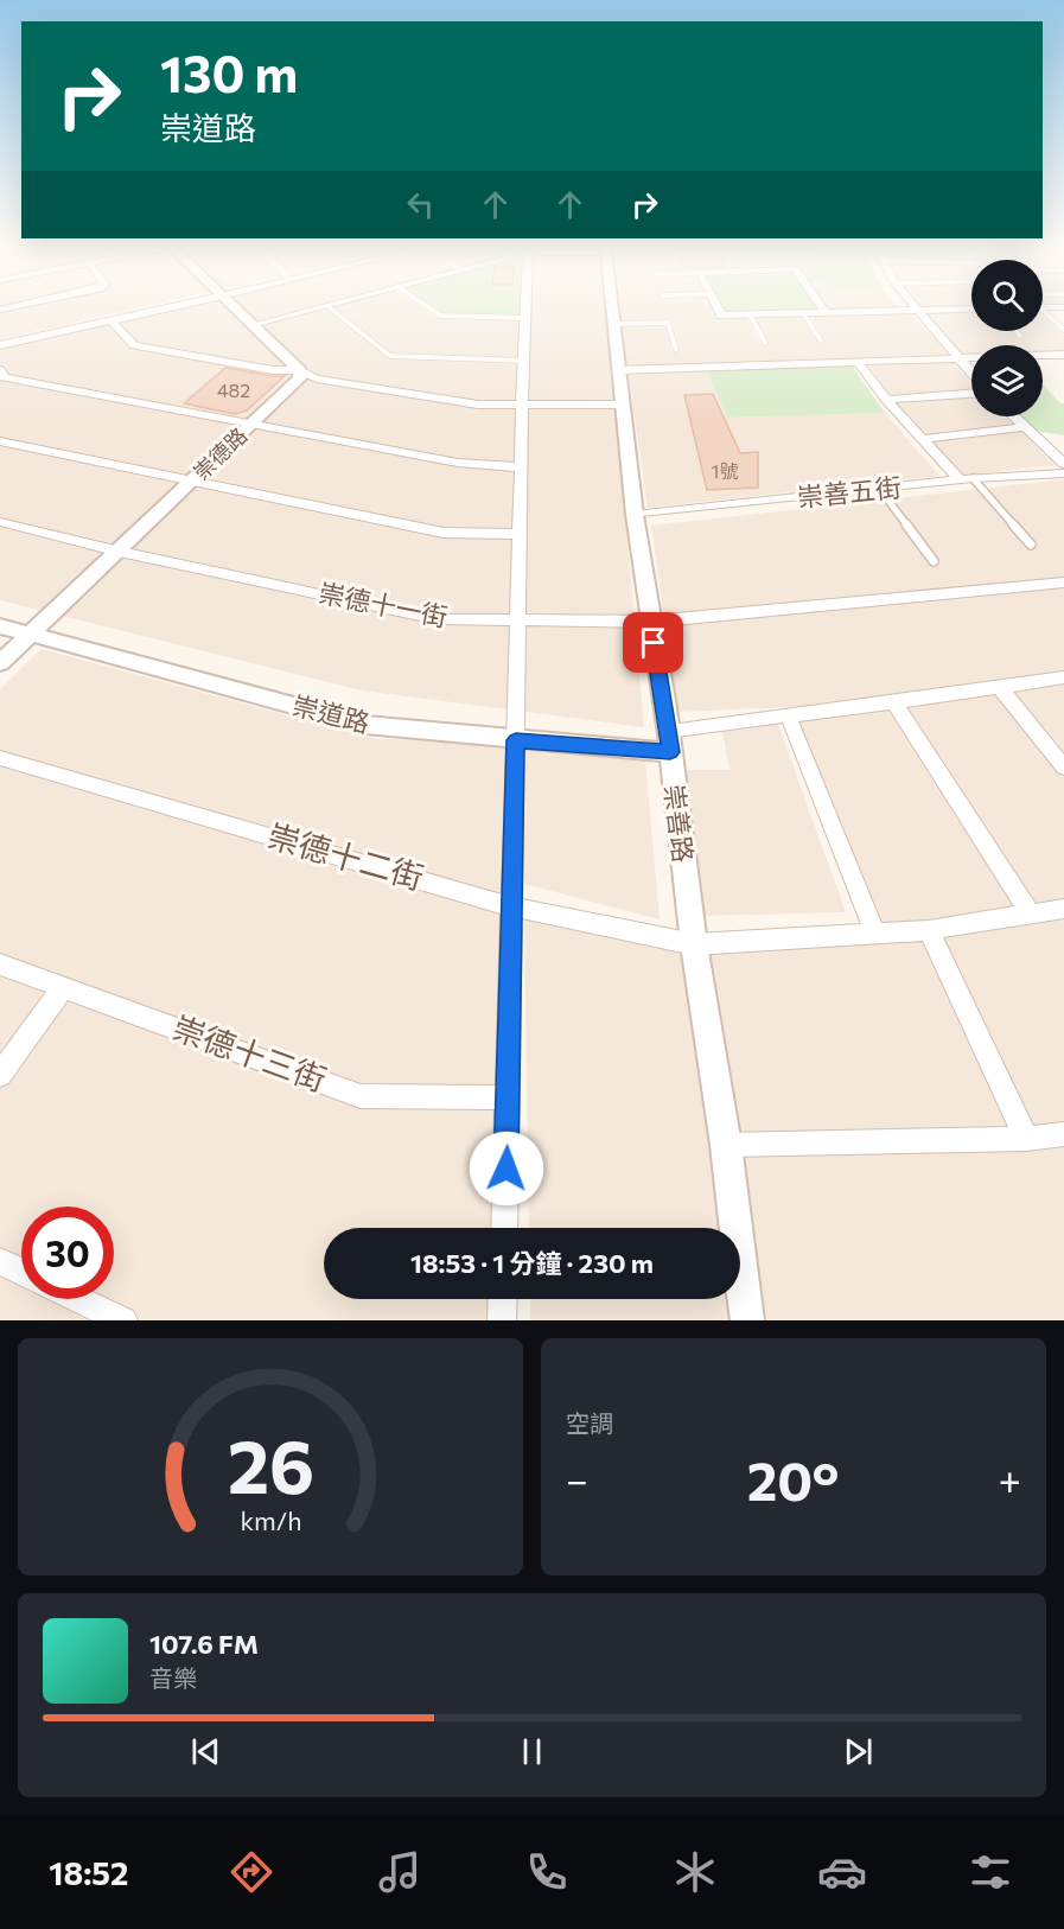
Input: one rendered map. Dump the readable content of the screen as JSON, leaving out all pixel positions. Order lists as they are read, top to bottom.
{
  "streets": {
    "street": [
      "崇德路",
      "崇善五街",
      "崇德十一街",
      "崇道路",
      "崇善路",
      "崇德十二街",
      "崇德十三街"
    ]
  },
  "crossings": [
    ["崇德路", "崇德十一街"],
    ["崇德路", "崇道路"],
    ["崇善五街", "崇善路"],
    ["崇德十一街", "崇善路"],
    ["崇道路", "崇善路"],
    ["崇善路", "崇德十二街"]
  ],
  "house_numbers": ["482", "1號"],
  "page": {
    "turn": ["130 m", "崇道路"],
    "limit": "30",
    "trip": "18:53 · 1 分鐘 · 230 m",
    "tile": "空調",
    "heat": ["−", "20°", "+"],
    "song": ["107.6 FM", "音樂"],
    "tabs": "18:52",
    "gauge": ["26", "km/h"]
  }
}
